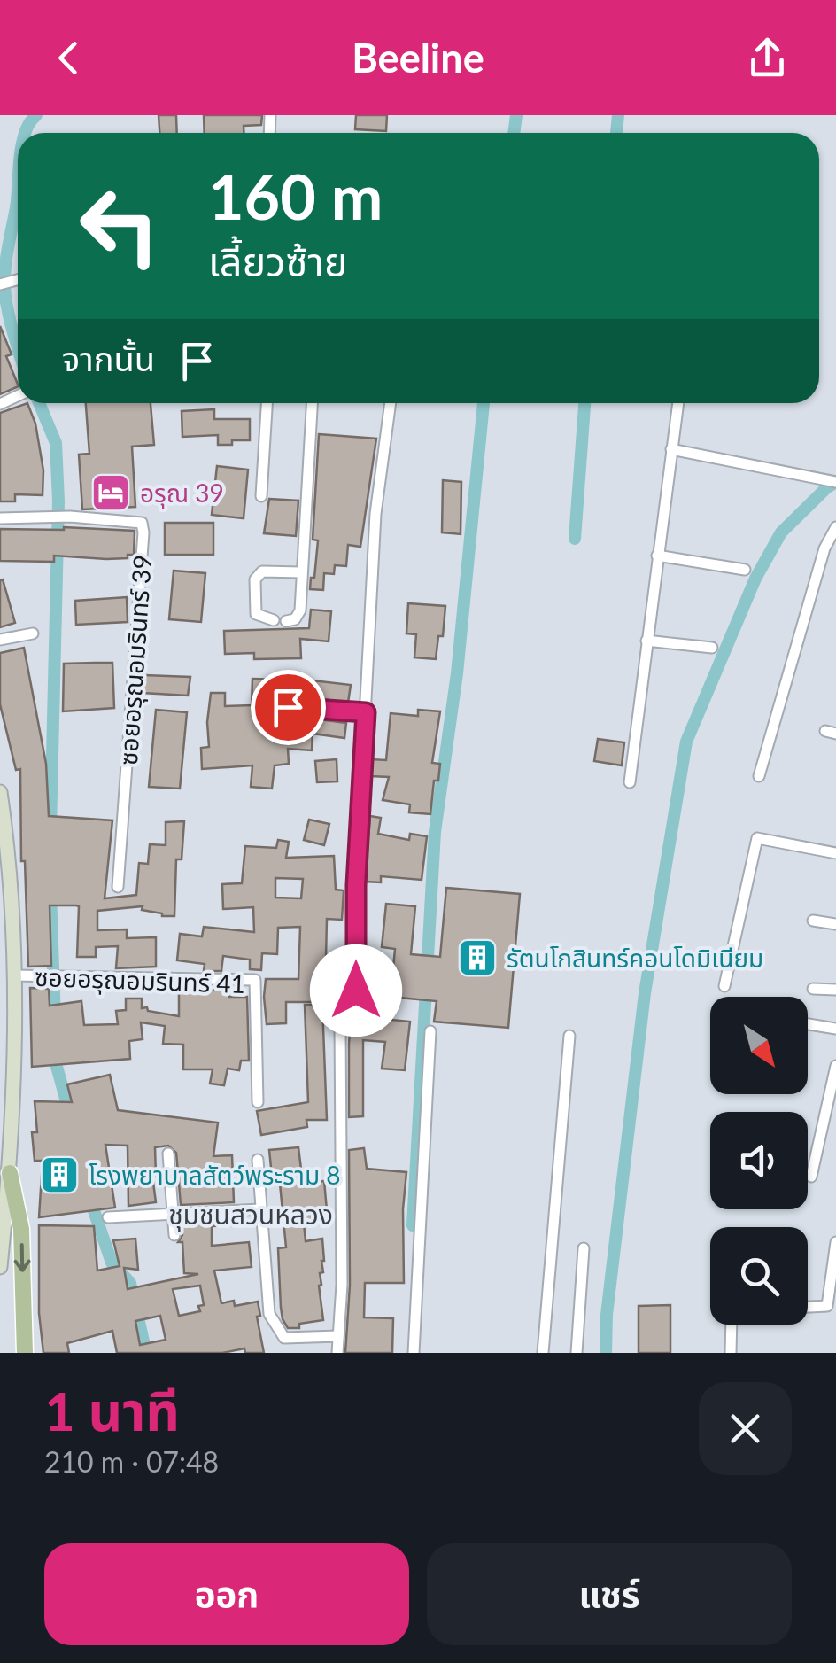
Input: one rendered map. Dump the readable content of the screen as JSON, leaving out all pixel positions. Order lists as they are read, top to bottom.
{
  "streets": {
    "street": ["ซอยอรุณอมรินทร์ 39", "ซอยอรุณอมรินทร์ 41"]
  },
  "districts": ["ชุมชนสวนหลวง"],
  "places": {
    "hotel": ["อรุณ 39"],
    "building": ["รัตนโกสินทร์คอนโดมิเนียม", "โรงพยาบาลสัตว์พระราม 8"]
  },
  "north": "bottom right",
  "page": {
    "header": "Beeline",
    "turn": ["160 m", "เลี้ยวซ้าย"],
    "then": "จากนั้น",
    "heading": ["1 นาที", "210 m · 07:48"],
    "buttons": ["ออก", "แชร์"]
  }
}
